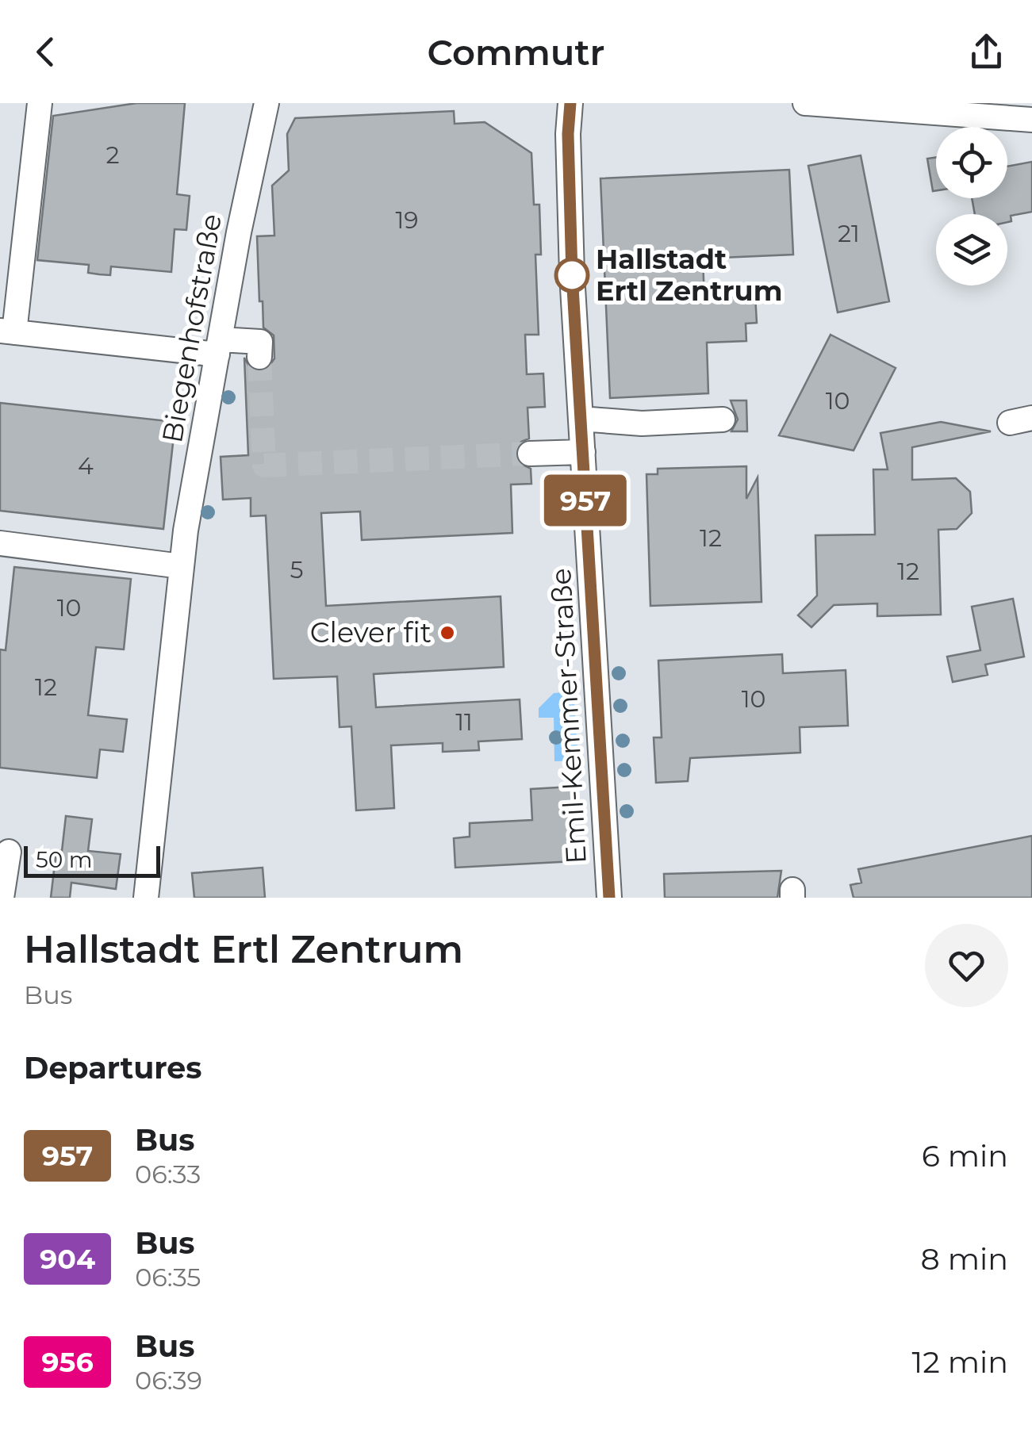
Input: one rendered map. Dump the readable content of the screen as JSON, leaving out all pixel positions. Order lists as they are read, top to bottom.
{
  "streets": {
    "street": ["Biegenhofstraße", "Emil-Kemmer-Straße"]
  },
  "places": ["Hallstadt Ertl Zentrum", "Clever fit"],
  "lines": ["bus line 957"],
  "house_numbers": [
    "2",
    "19",
    "21",
    "10",
    "4",
    "12",
    "5",
    "12",
    "10",
    "12",
    "10",
    "11"
  ],
  "scale_bar": "50 m",
  "page": {
    "header": "Commutr",
    "on_map": "957",
    "scale": "50 m",
    "heading": [
      ["Hallstadt Ertl Zentrum", "Bus"],
      "Departures"
    ],
    "list": [
      {
        "mark": "957",
        "name": "Bus",
        "note": "06:33",
        "value": "6 min"
      },
      {
        "mark": "904",
        "name": "Bus",
        "note": "06:35",
        "value": "8 min"
      },
      {
        "mark": "956",
        "name": "Bus",
        "note": "06:39",
        "value": "12 min"
      }
    ]
  }
}
